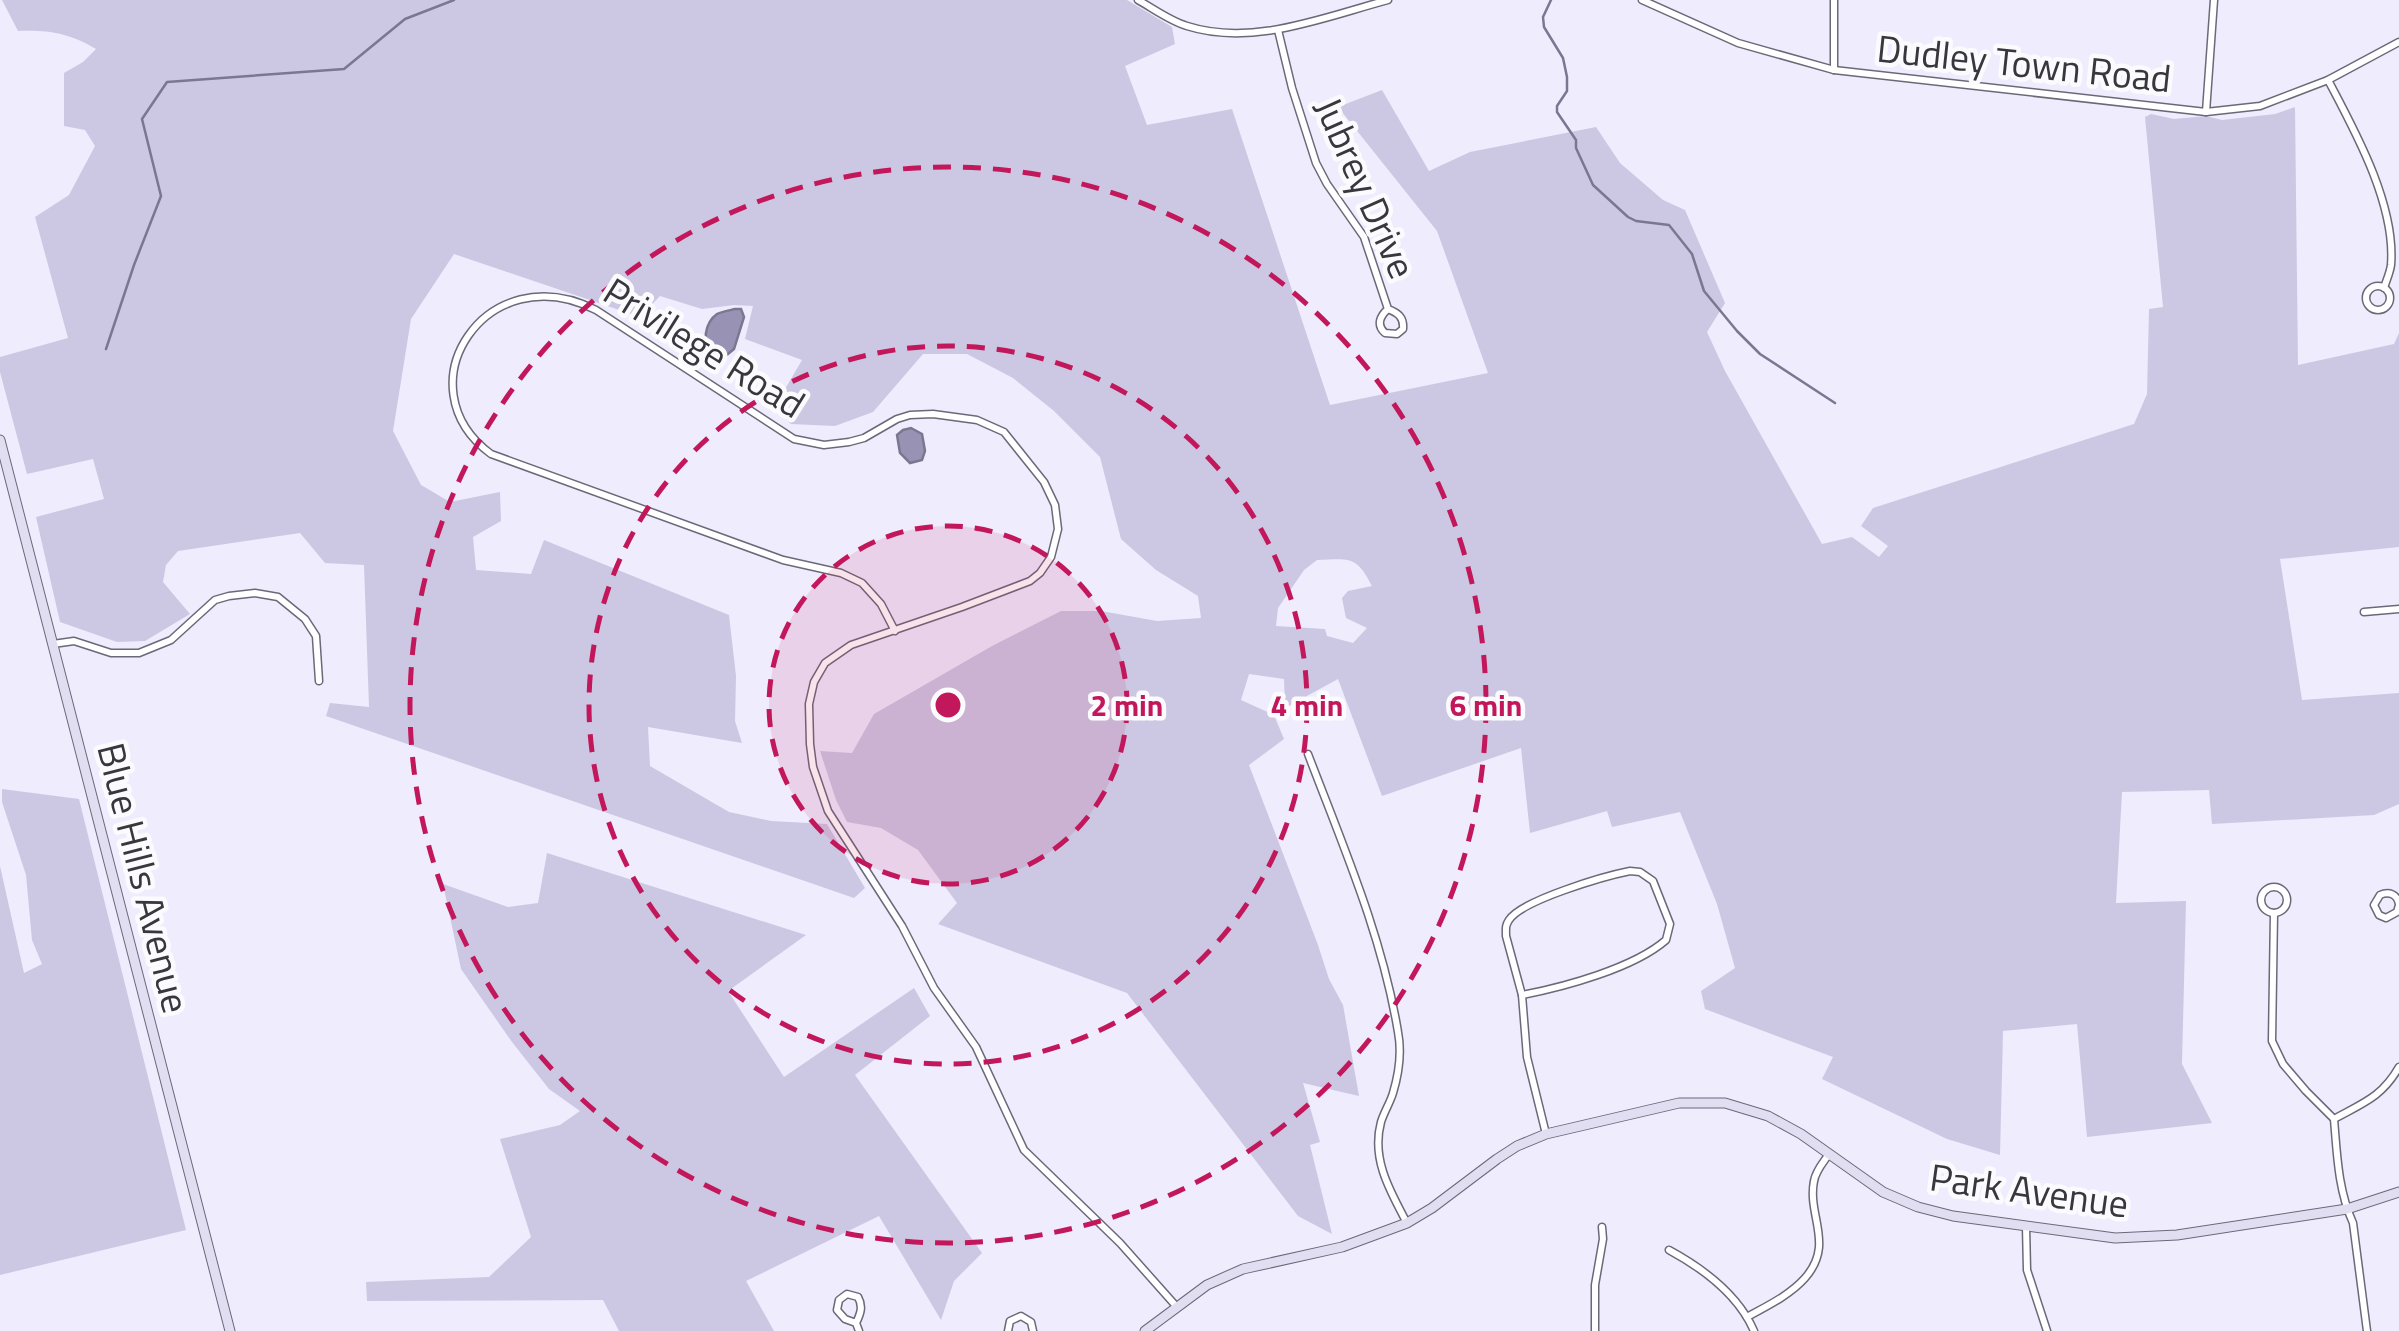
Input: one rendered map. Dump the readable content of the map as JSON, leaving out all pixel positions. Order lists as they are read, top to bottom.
{
  "streets": {
    "main road": ["Blue Hills Avenue", "Park Avenue"],
    "street": ["Dudley Town Road", "Jubrey Drive", "Privilege Road"]
  },
  "crossings": [
    ["Privilege Road", "Park Avenue"]
  ],
  "rings": ["2 min", "4 min", "6 min"]
}
